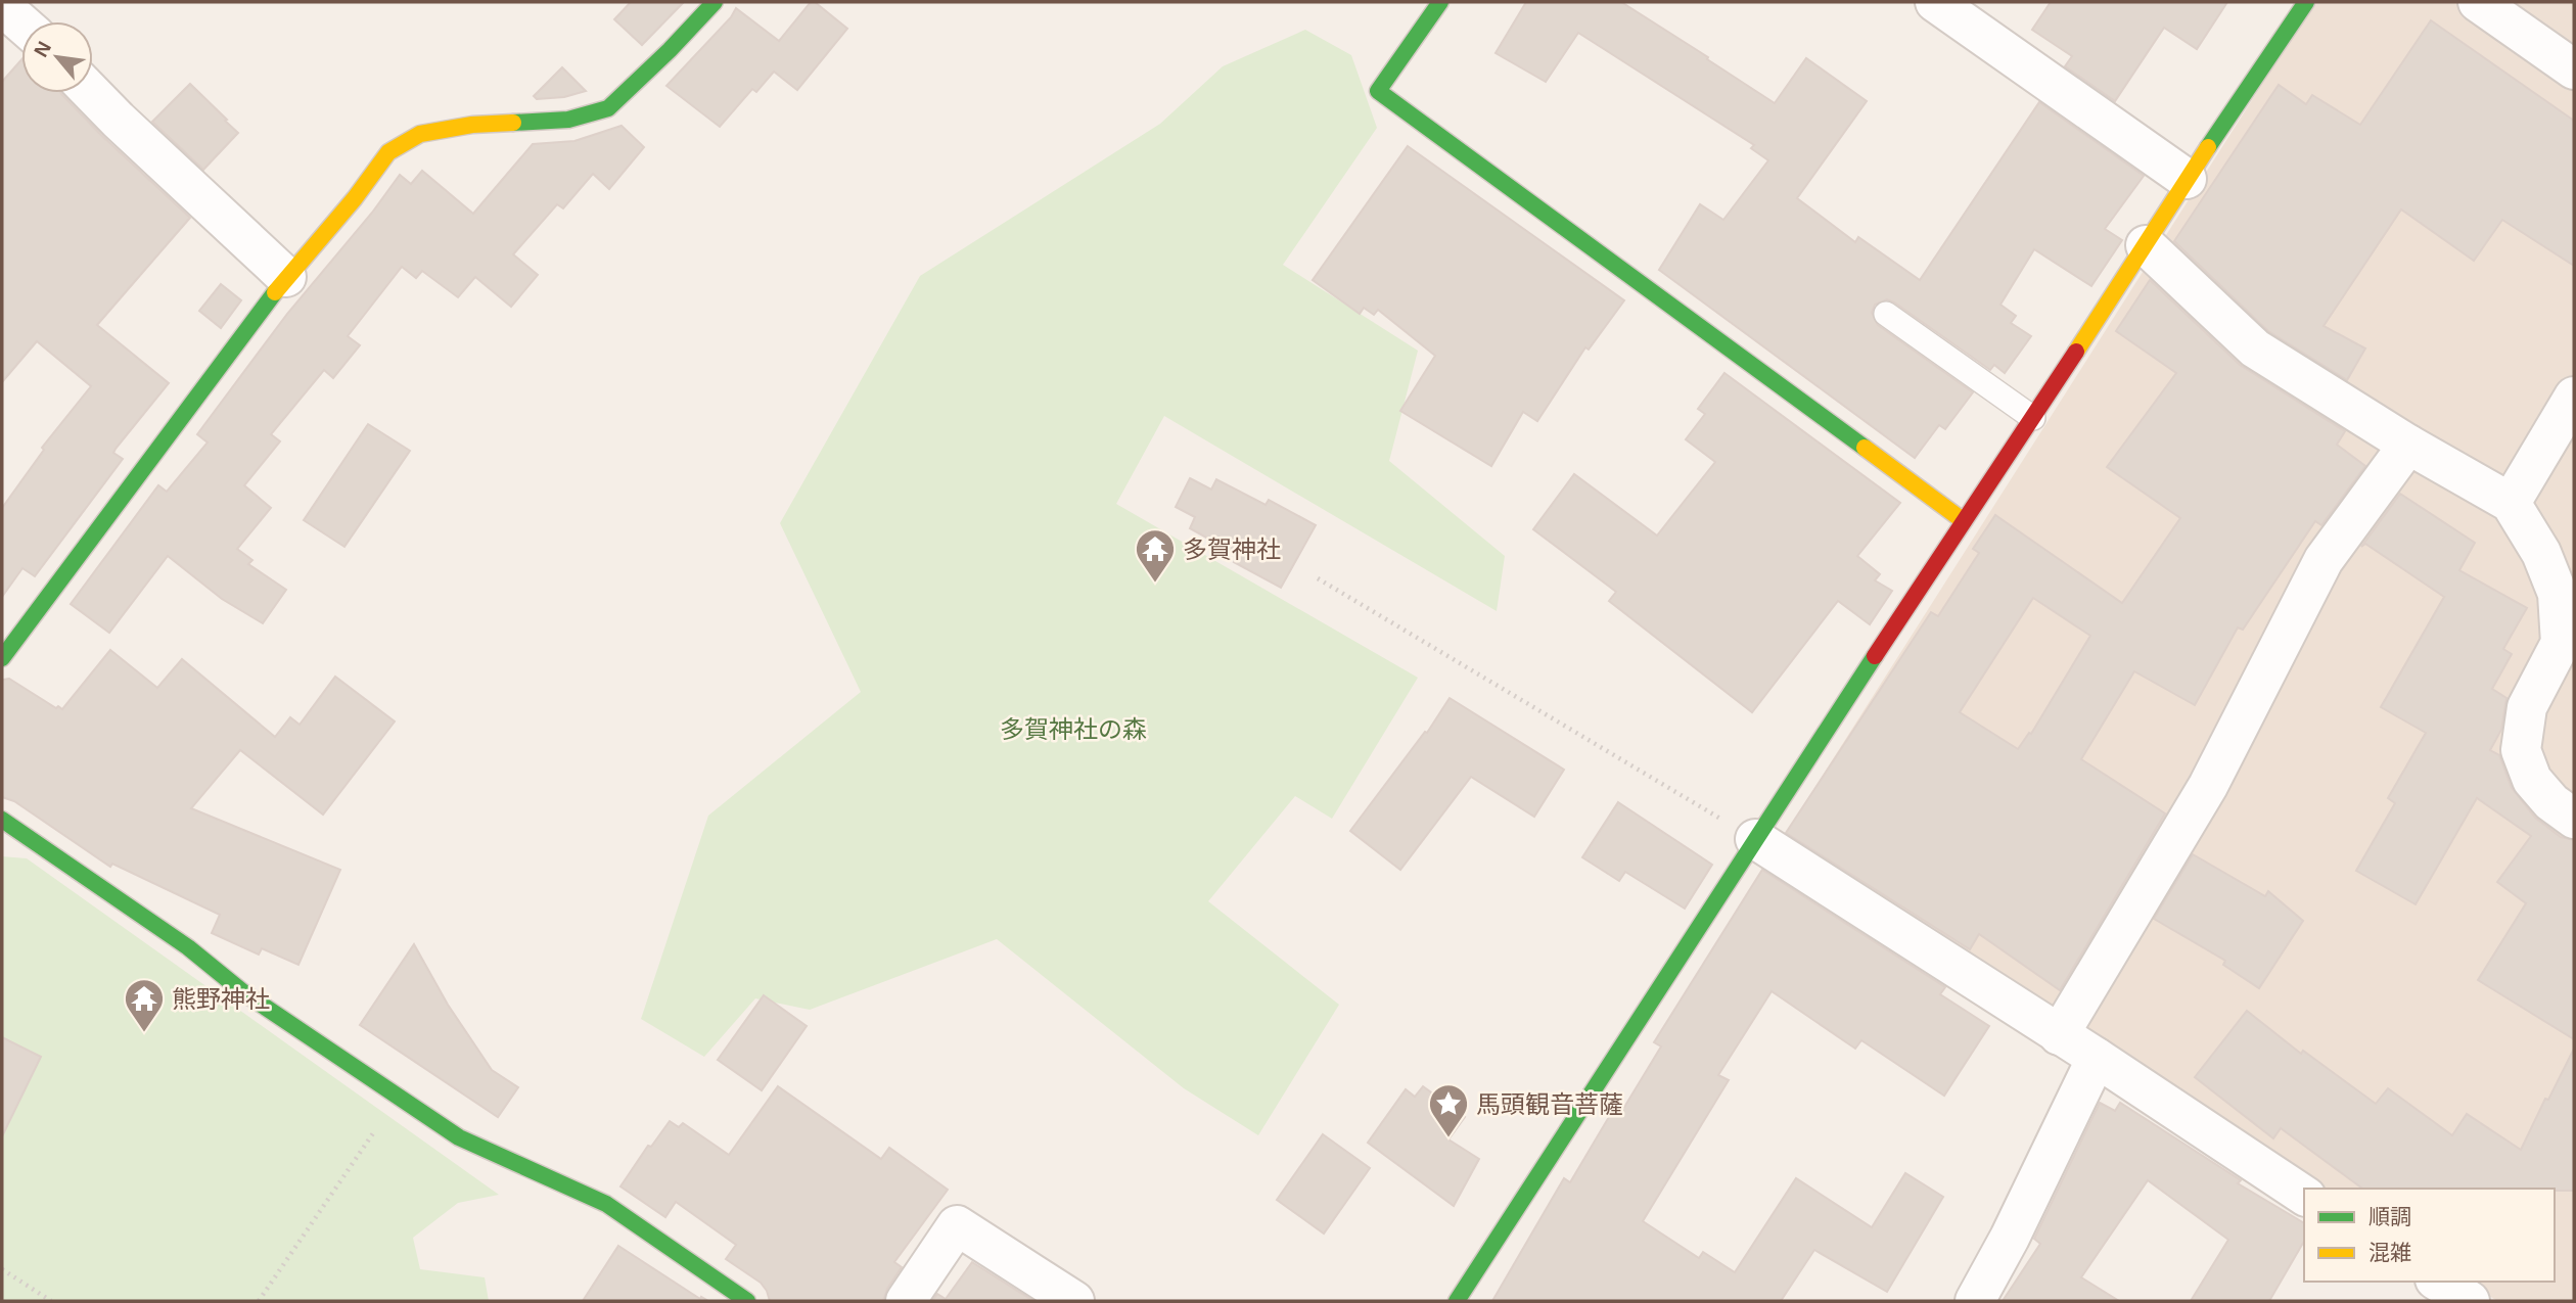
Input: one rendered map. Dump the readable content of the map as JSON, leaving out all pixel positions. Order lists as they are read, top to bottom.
{
  "parks": ["多賀神社の森"],
  "places": {
    "temple": ["多賀神社", "熊野神社"],
    "place": ["馬頭観音菩薩"]
  },
  "legend": ["順調", "混雑"],
  "north": "top left"
}
